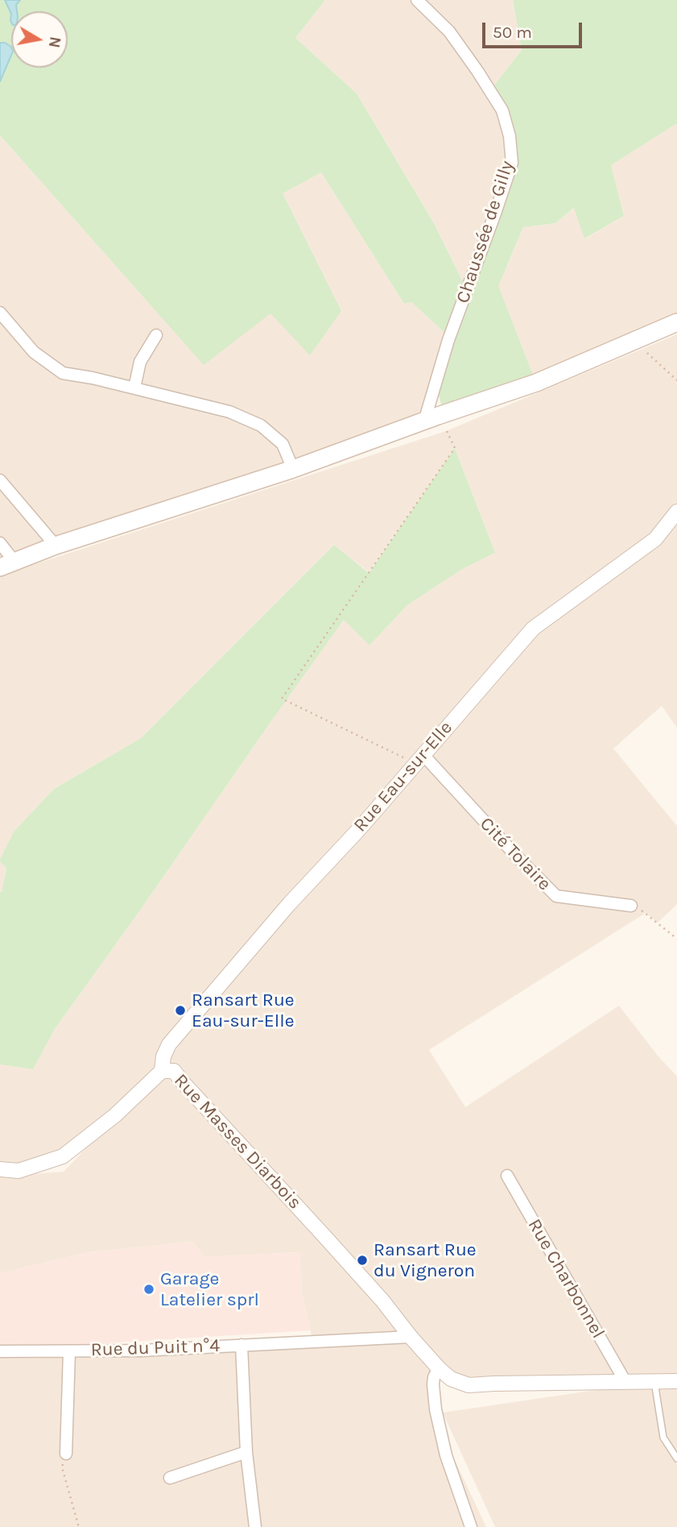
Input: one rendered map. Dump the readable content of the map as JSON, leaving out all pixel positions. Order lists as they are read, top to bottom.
{
  "streets": {
    "street": [
      "Chaussée de Gilly",
      "Rue Eau-sur-Elle",
      "Cité Tolaire",
      "Rue Masses Diarbois",
      "Rue Charbonnel",
      "Rue du Puit n°4"
    ]
  },
  "crossings": [
    ["Rue Eau-sur-Elle", "Cité Tolaire"],
    ["Rue Eau-sur-Elle", "Rue Masses Diarbois"],
    ["Rue Masses Diarbois", "Rue du Puit n°4"]
  ],
  "places": ["Ransart Rue Eau-sur-Elle", "Ransart Rue du Vigneron", "Garage Latelier sprl"],
  "scale_bar": "50 m",
  "north": "right"
}
